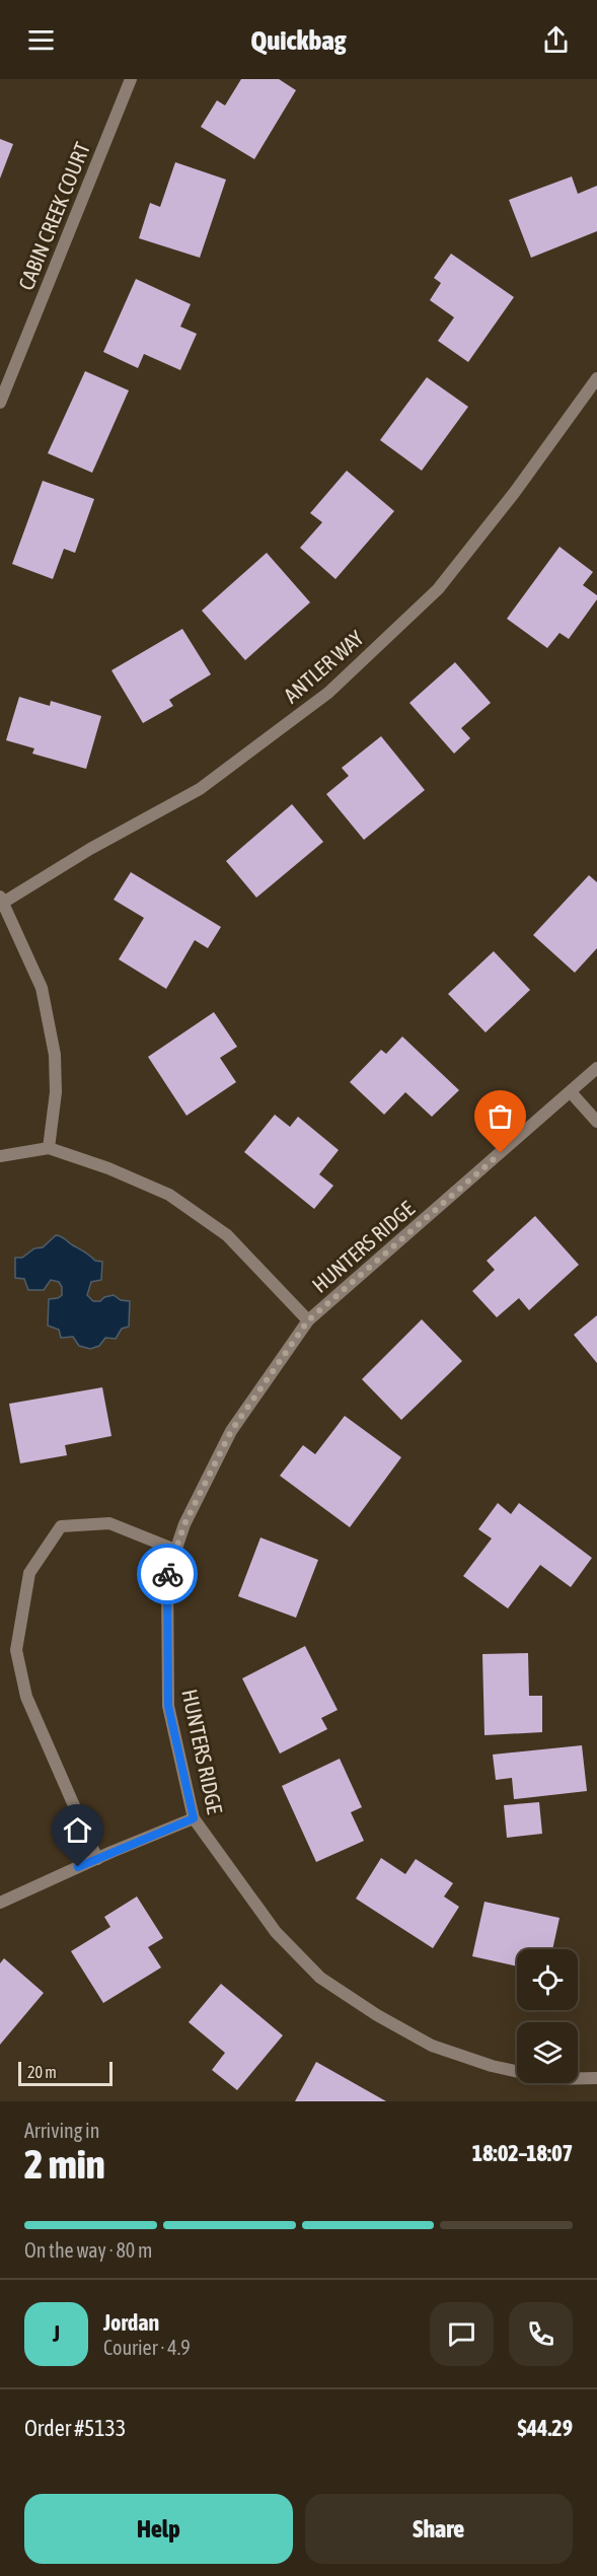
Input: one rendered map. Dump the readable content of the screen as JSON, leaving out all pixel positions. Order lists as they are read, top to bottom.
{
  "streets": {
    "street": ["CABIN CREEK COURT", "ANTLER WAY", "HUNTERS RIDGE"]
  },
  "scale_bar": "20 m",
  "page": {
    "header": "Quickbag",
    "scale": "20 m",
    "heading": ["2 min", "Arriving in", "18:02–18:07"],
    "panel": [
      "Jordan",
      "Courier · 4.9",
      "Order #5133",
      "$44.29"
    ],
    "bar": "On the way · 80 m",
    "round": "J",
    "buttons": ["Help", "Share"]
  }
}
